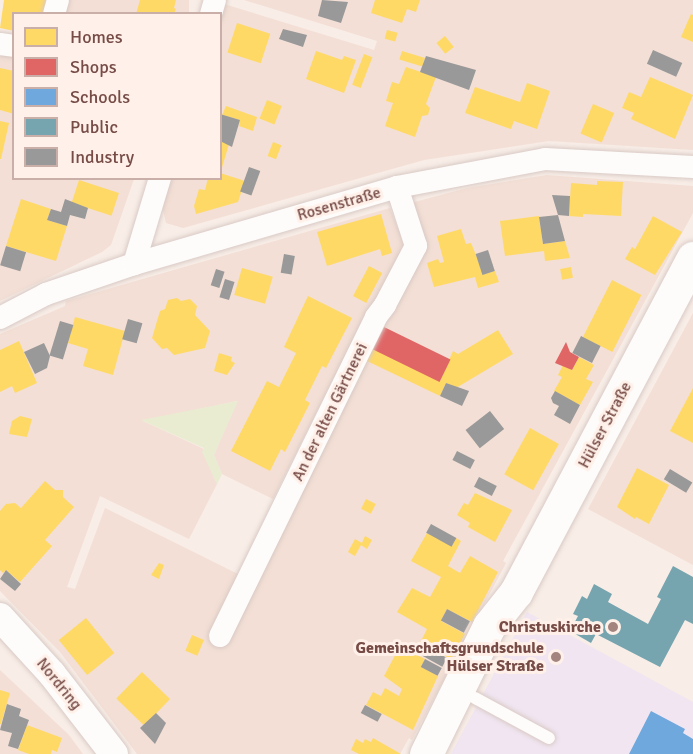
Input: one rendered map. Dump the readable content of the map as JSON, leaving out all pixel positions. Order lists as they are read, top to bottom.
{
  "streets": {
    "main road": ["Hülser Straße"],
    "street": ["Rosenstraße", "An der alten Gärtnerei", "Nordring"]
  },
  "crossings": [
    ["Rosenstraße", "An der alten Gärtnerei"]
  ],
  "places": ["Christuskirche", "Gemeinschaftsgrundschule Hülser Straße"],
  "legend": [
    "Homes",
    "Shops",
    "Schools",
    "Public",
    "Industry"
  ]
}
